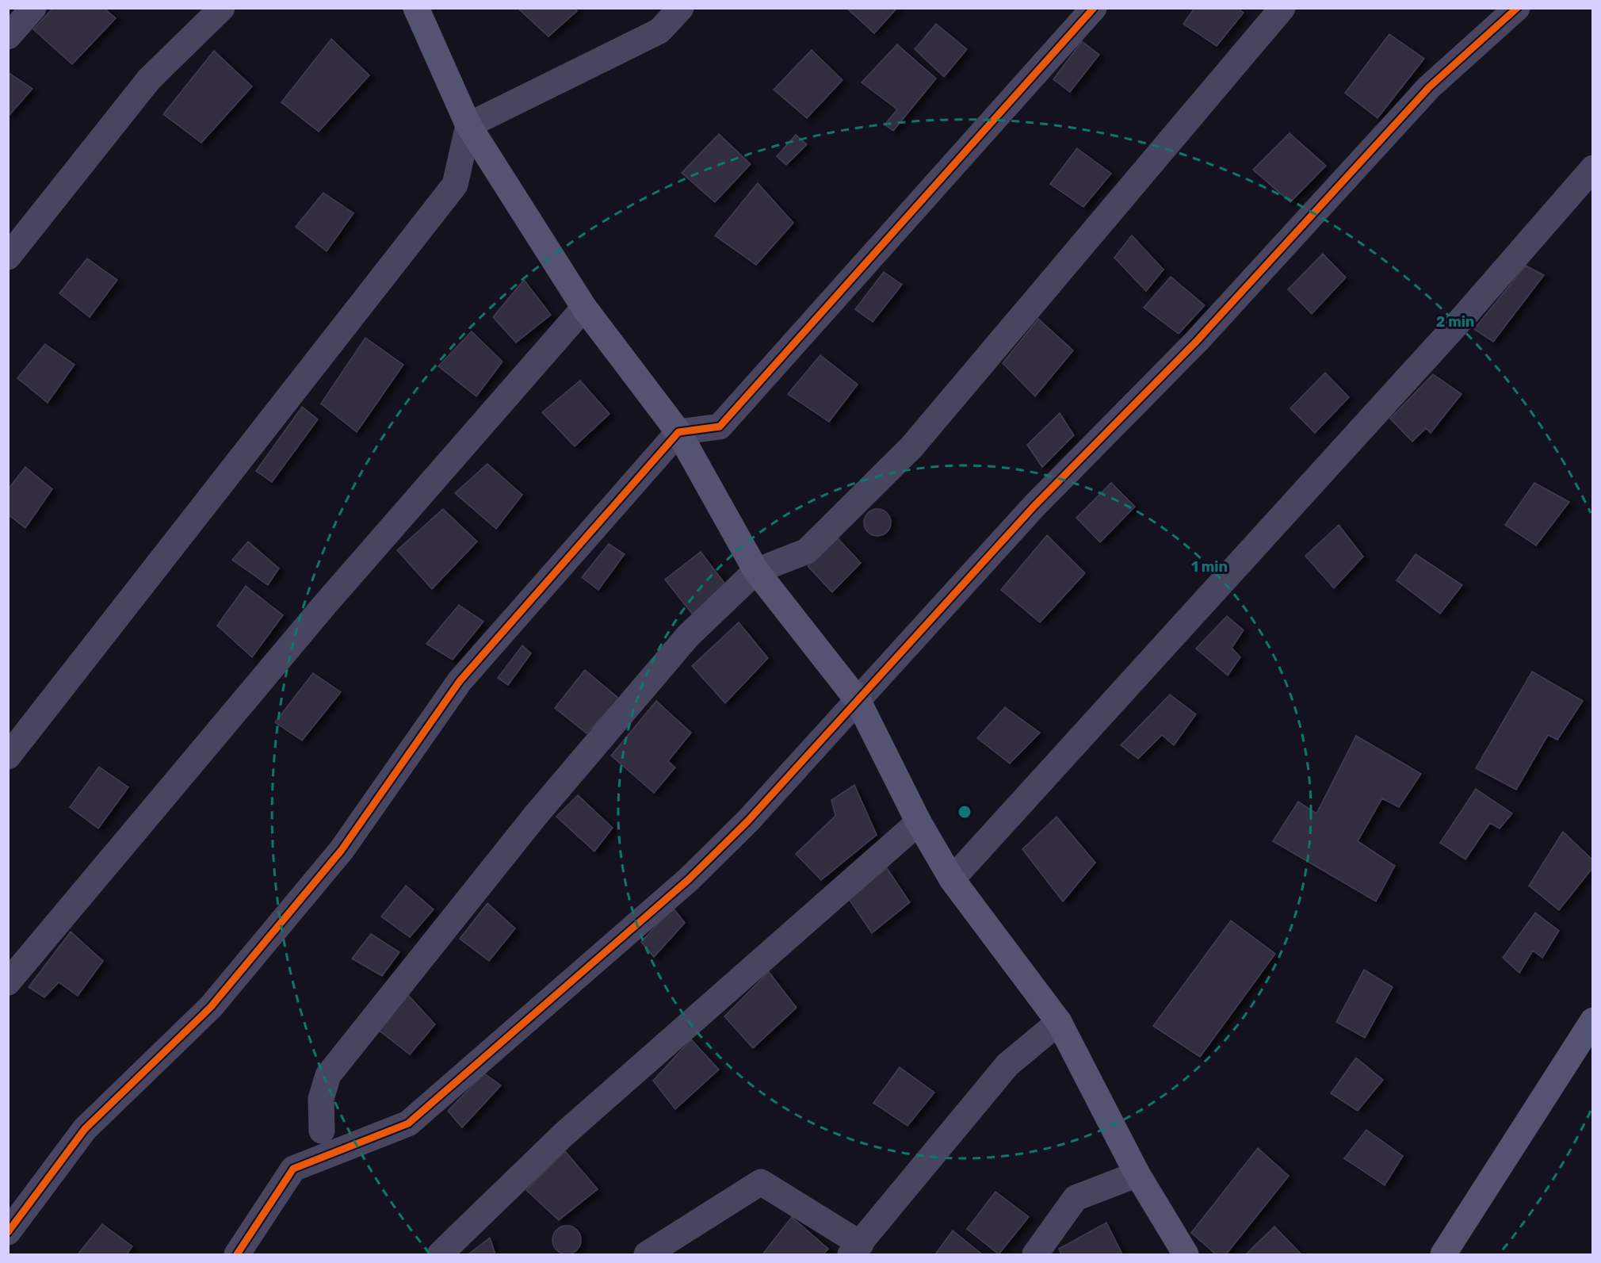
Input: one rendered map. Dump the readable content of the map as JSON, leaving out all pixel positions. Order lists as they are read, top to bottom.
{
  "rings": ["2 min", "1 min"]
}
